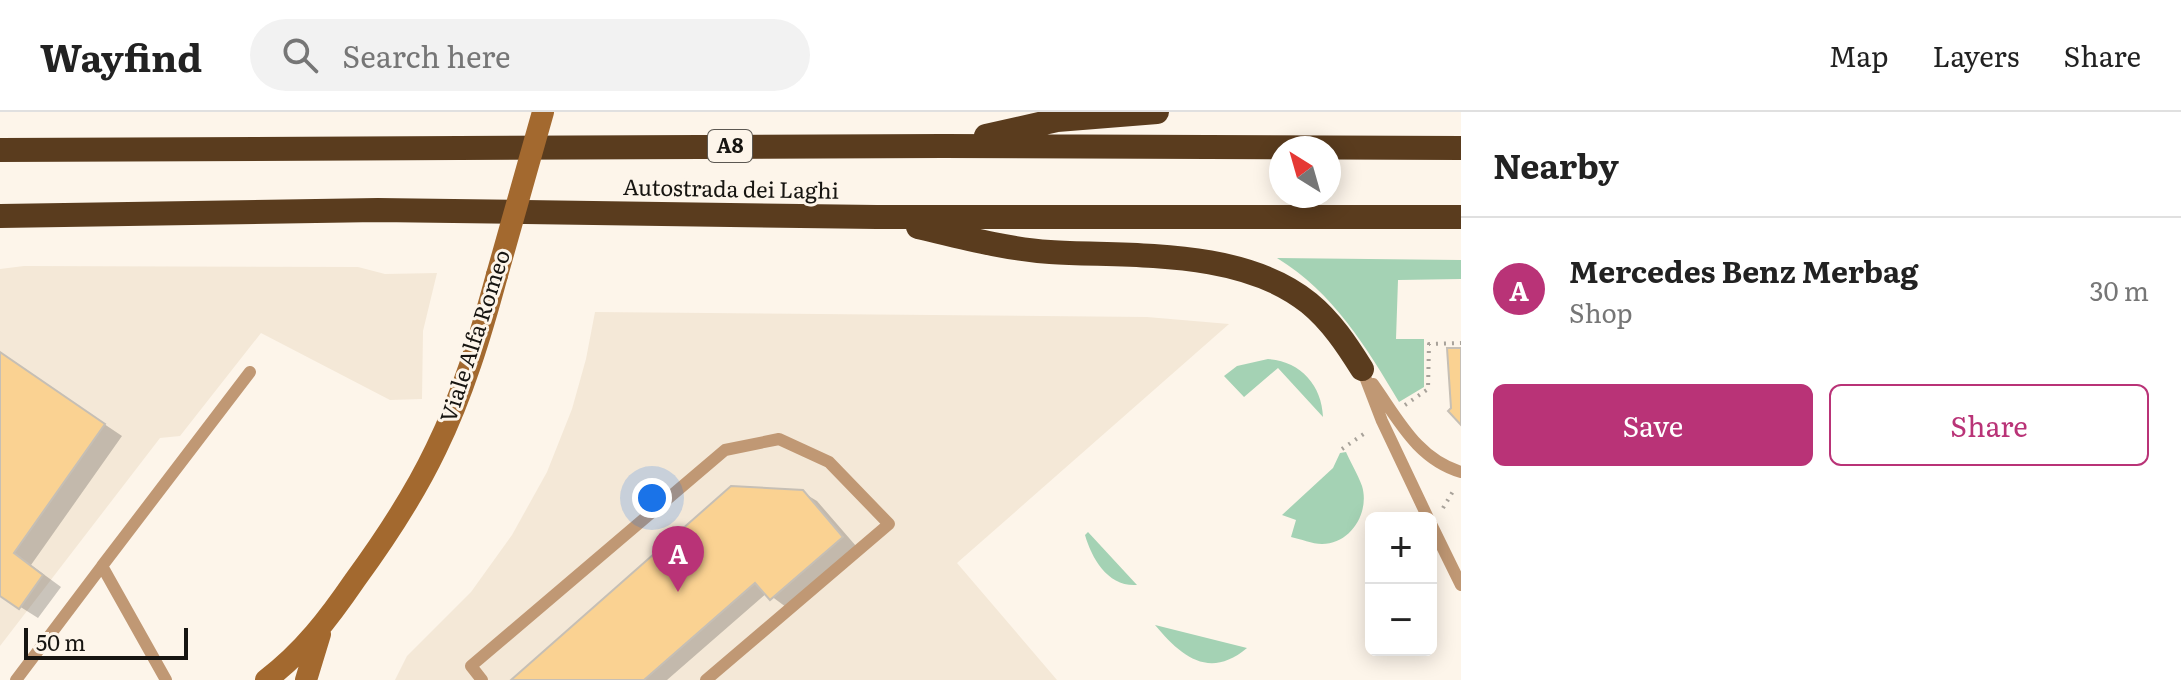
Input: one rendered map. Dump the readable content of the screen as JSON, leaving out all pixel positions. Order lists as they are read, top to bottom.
{
  "streets": {
    "highway": ["A8", "Autostrada dei Laghi"],
    "main road": ["Viale Alfa Romeo"]
  },
  "scale_bar": "50 m",
  "north": "top left",
  "page": {
    "header": "Wayfind",
    "search": "Search here",
    "nav": ["Map", "Layers", "Share"],
    "heading": "Nearby",
    "list": [
      {
        "mark": "A",
        "name": "Mercedes Benz Merbag",
        "note": "Shop",
        "value": "30 m"
      }
    ],
    "buttons": ["Save", "Share"],
    "map_buttons": ["+", "−"],
    "pins": "A",
    "scale": "50 m"
  }
}
